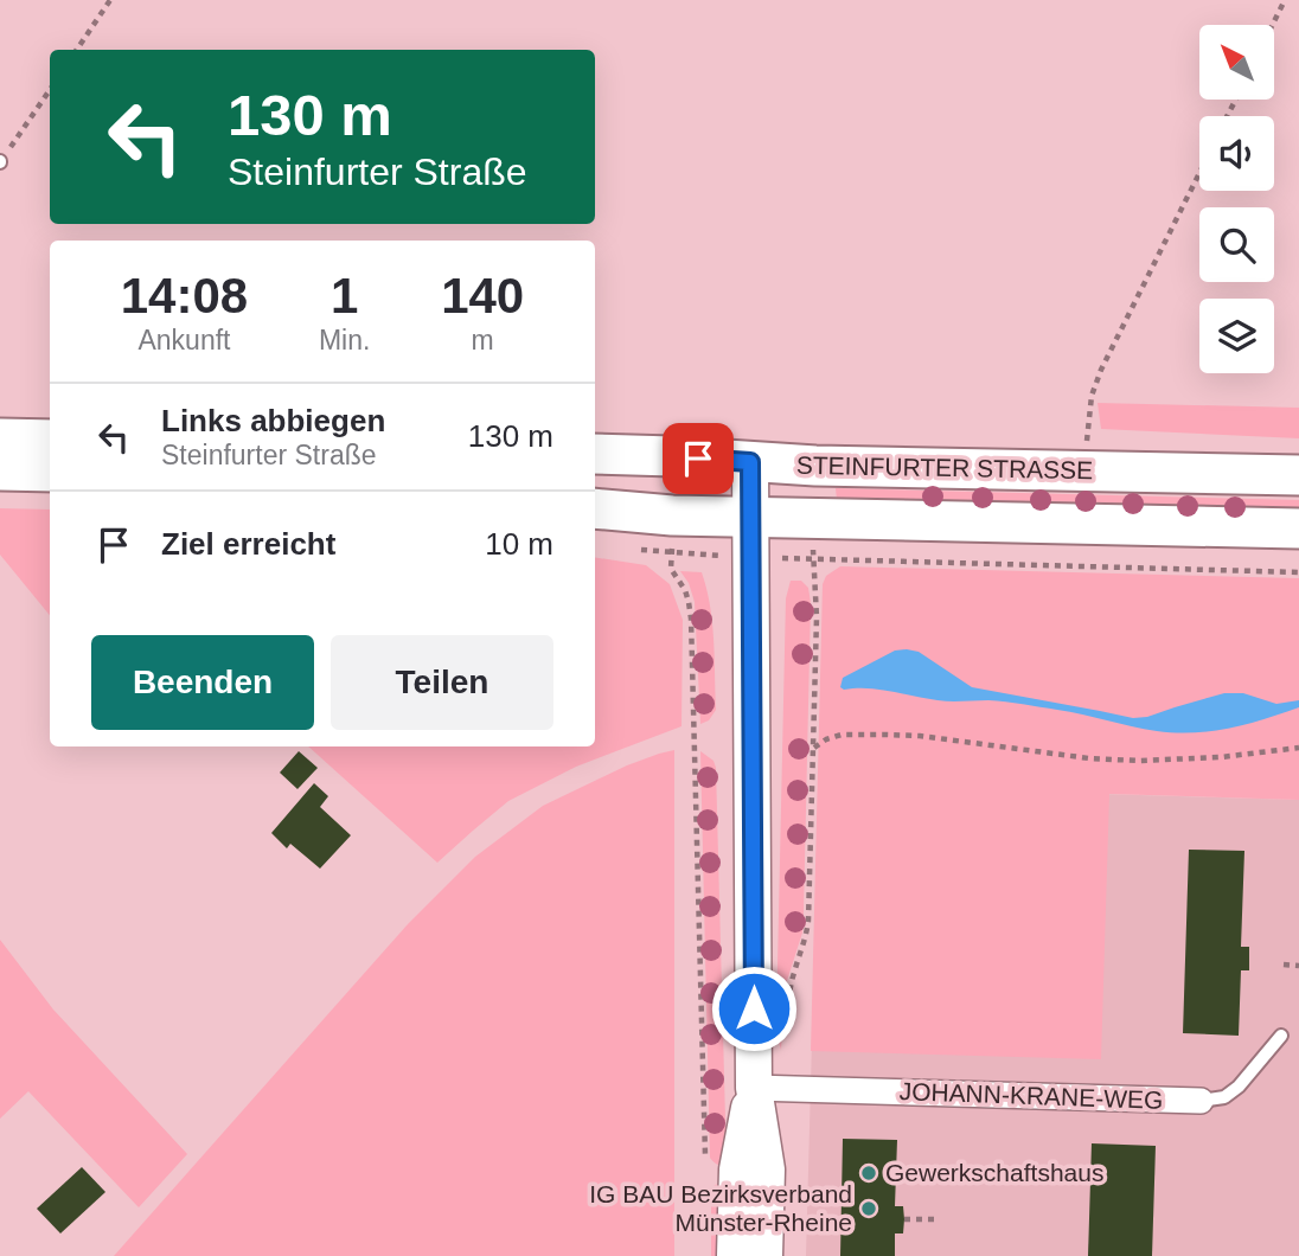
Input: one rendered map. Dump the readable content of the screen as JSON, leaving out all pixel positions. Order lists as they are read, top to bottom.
{
  "streets": {
    "main road": ["STEINFURTER STRASSE"],
    "street": ["JOHANN-KRANE-WEG"]
  },
  "places": ["Gewerkschaftshaus", "IG BAU Bezirksverband Münster-Rheine"],
  "north": "top left",
  "page": {
    "turn": ["130 m", "Steinfurter Straße"],
    "eta": [
      "14:08",
      "Ankunft",
      "1",
      "Min.",
      "140",
      "m"
    ],
    "list": [
      {
        "name": "Links abbiegen",
        "note": "Steinfurter Straße",
        "value": "130 m"
      },
      {
        "name": "Ziel erreicht",
        "value": "10 m"
      }
    ],
    "buttons": ["Beenden", "Teilen"]
  }
}
